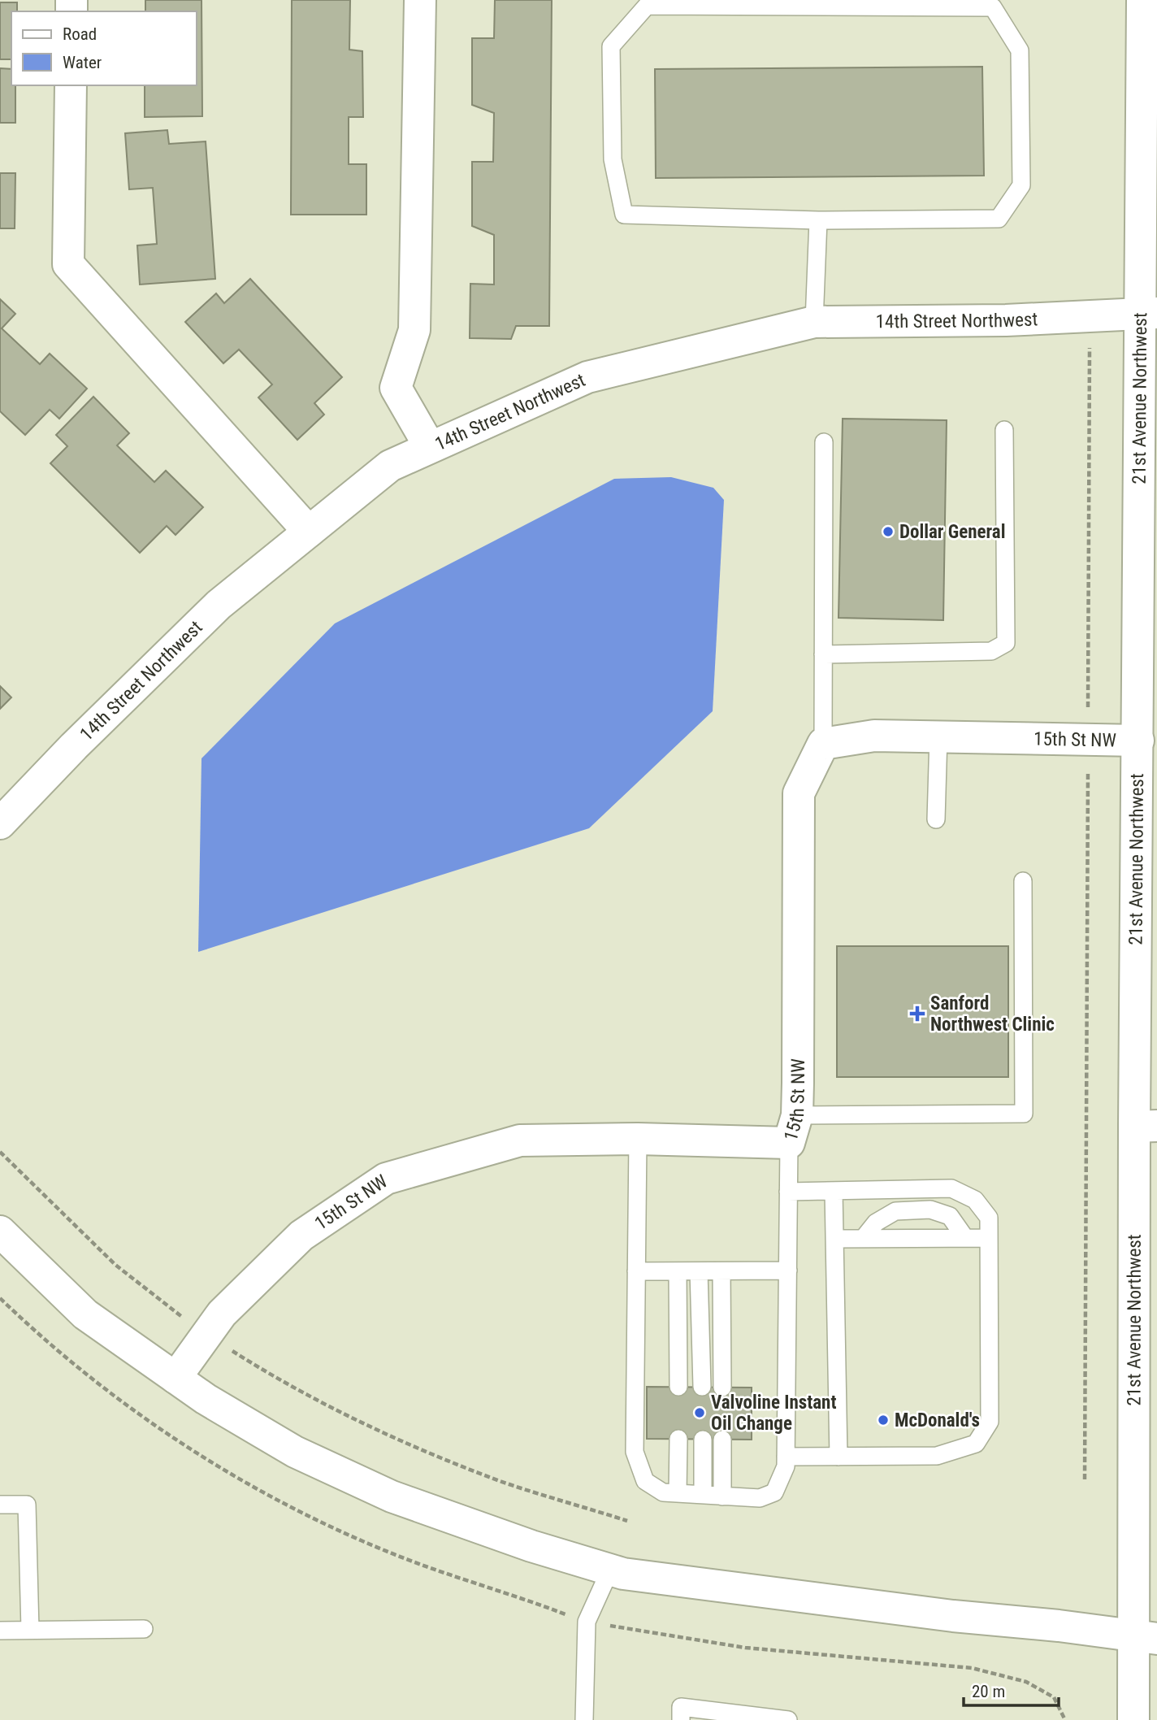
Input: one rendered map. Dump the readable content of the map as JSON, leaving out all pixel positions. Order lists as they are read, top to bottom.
{
  "streets": {
    "street": ["14th Street Northwest", "21st Avenue Northwest", "15th St NW"]
  },
  "crossings": [
    ["14th Street Northwest", "21st Avenue Northwest"],
    ["21st Avenue Northwest", "15th St NW"]
  ],
  "places": {
    "other": ["Dollar General", "Valvoline Instant Oil Change", "McDonald's"],
    "health": ["Sanford Northwest Clinic"]
  },
  "legend": ["Road", "Water"],
  "scale_bar": "20 m"
}
